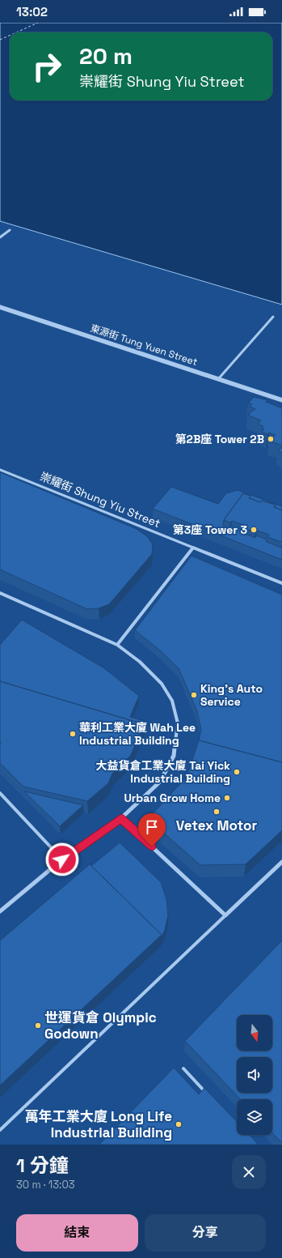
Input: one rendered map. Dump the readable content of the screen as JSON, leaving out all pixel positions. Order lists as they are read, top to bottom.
{
  "streets": {
    "street": ["東源街 Tung Yuen Street", "崇耀街 Shung Yiu Street"]
  },
  "places": [
    "第2B座 Tower 2B",
    "第3座 Tower 3",
    "King's Auto Service",
    "華利工業大廈 Wah Lee Industrial Building",
    "大益貨倉工業大廈 Tai Yick Industrial Building",
    "Urban Grow Home",
    "Vetex Motor",
    "世運貨倉 Olympic Godown",
    "萬年工業大廈 Long Life Industrial Building"
  ],
  "north": "bottom",
  "page": {
    "status": "13:02",
    "turn": ["20 m", "崇耀街 Shung Yiu Street"],
    "heading": ["1 分鐘", "30 m · 13:03"],
    "buttons": ["結束", "分享"]
  }
}
